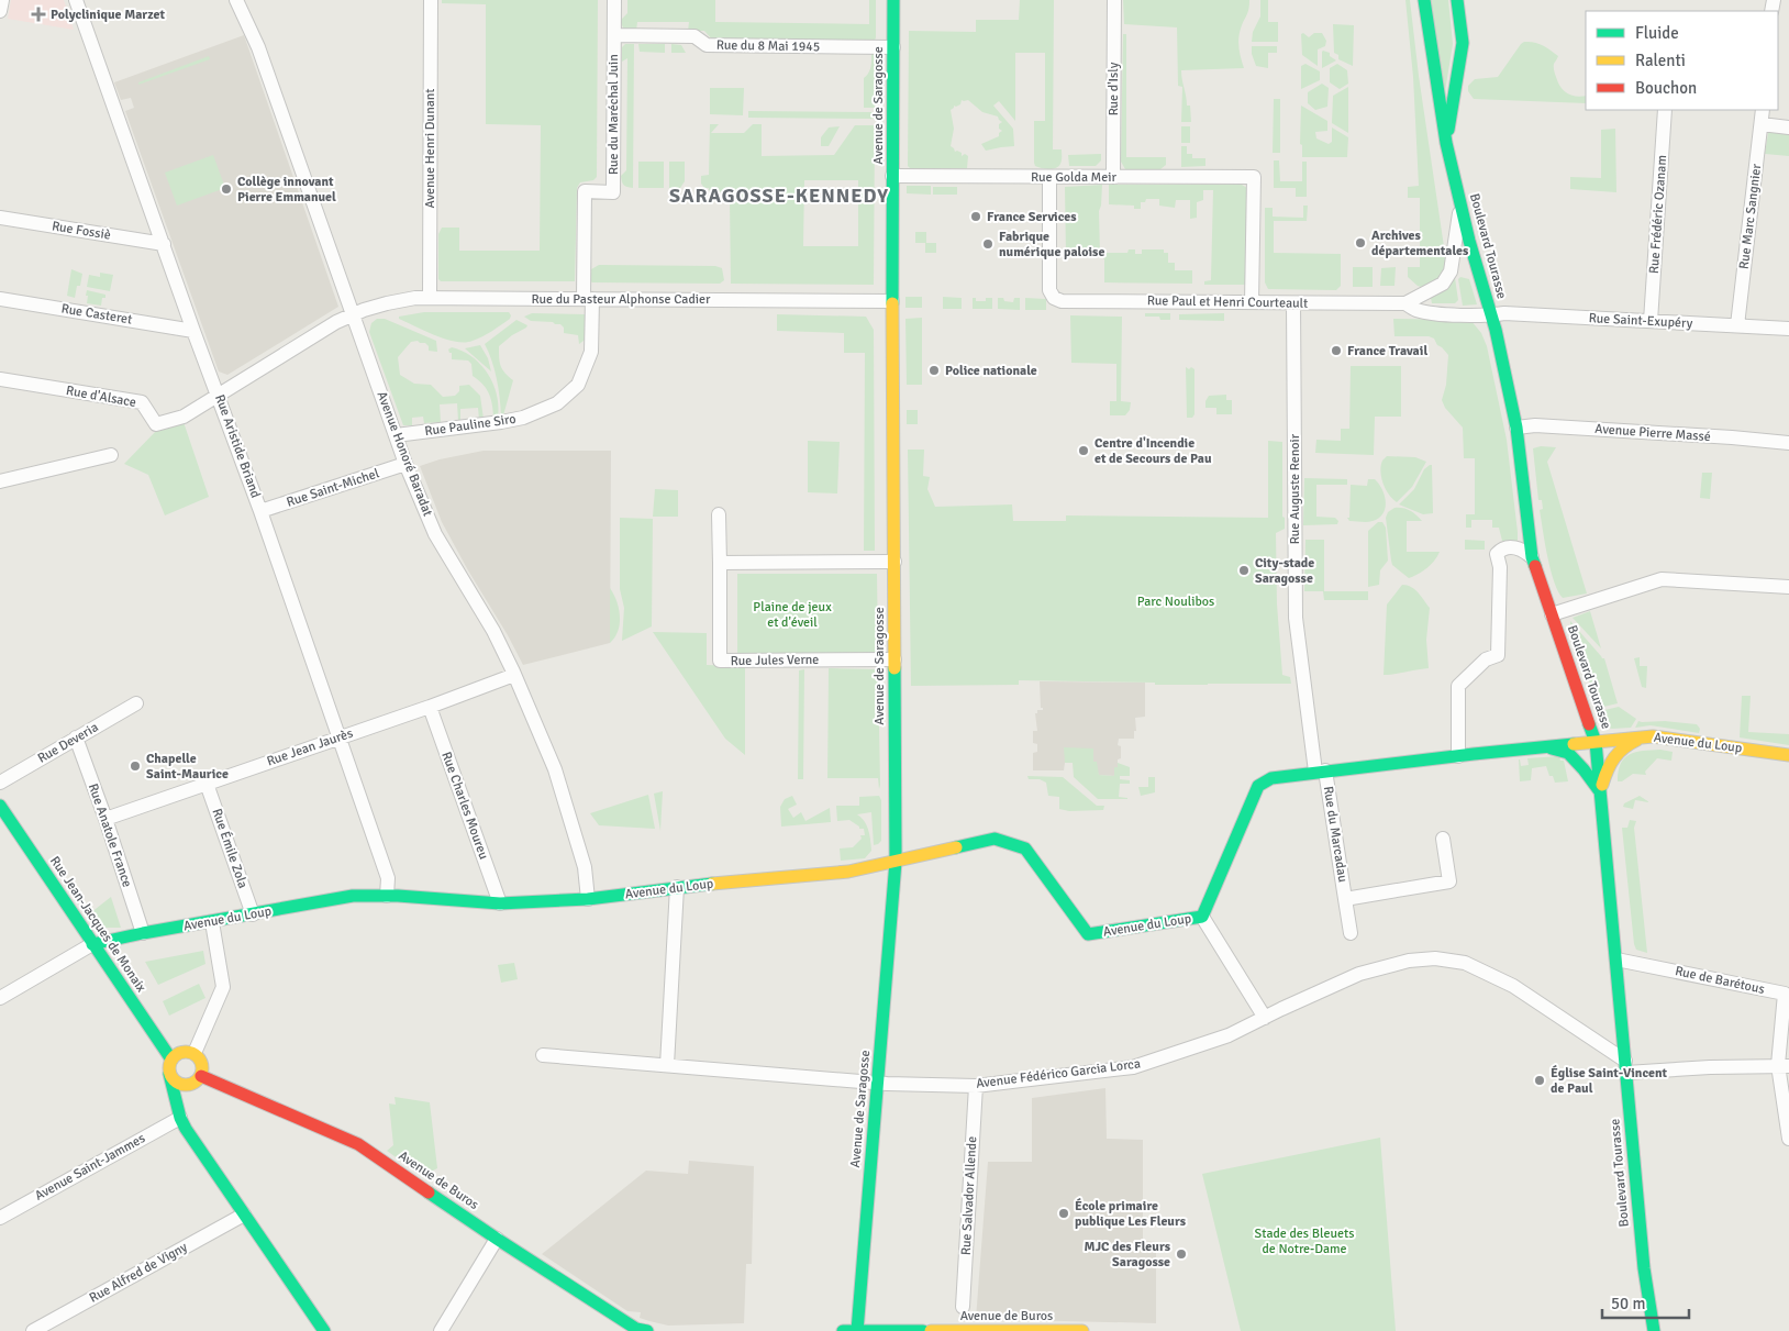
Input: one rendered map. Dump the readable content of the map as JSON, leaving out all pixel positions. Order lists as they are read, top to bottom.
{
  "streets": {
    "street": [
      "Rue du 8 Mai 1945",
      "Rue d'Isly",
      "Avenue de Saragosse",
      "Rue du Maréchal Juin",
      "Avenue Henri Dunant",
      "Rue Golda Meir",
      "Rue Frédéric Ozanam",
      "Rue Marc Sangnier",
      "Rue Fossiè",
      "Boulevard Tourasse",
      "Rue du Pasteur Alphonse Cadier",
      "Rue Paul et Henri Courteault",
      "Rue Casteret",
      "Rue Saint-Exupéry",
      "Rue d'Alsace",
      "Rue Pauline Siro",
      "Avenue Pierre Massé",
      "Rue Aristide Briand",
      "Avenue Honoré Baradat",
      "Rue Saint-Michel",
      "Rue Auguste Renoir",
      "Rue Jules Verne",
      "Rue Deveria",
      "Avenue du Loup",
      "Rue Jean Jaurès",
      "Rue Charles Moureu",
      "Rue du Marcadau",
      "Rue Anatole France",
      "Rue Émile Zola",
      "Rue Jean-Jacques de Monaix",
      "Rue de Barétous",
      "Avenue Fédérico Garcia Lorca",
      "Avenue Saint-Jammes",
      "Avenue de Buros",
      "Rue Salvador Allende",
      "Rue Alfred de Vigny"
    ]
  },
  "crossings": [
    ["Rue du 8 Mai 1945", "Avenue de Saragosse"],
    ["Rue du 8 Mai 1945", "Rue du Maréchal Juin"],
    ["Rue d'Isly", "Rue Golda Meir"],
    ["Avenue de Saragosse", "Rue Golda Meir"],
    ["Avenue de Saragosse", "Rue du Pasteur Alphonse Cadier"],
    ["Avenue de Saragosse", "Rue Jules Verne"],
    ["Avenue de Saragosse", "Avenue du Loup"],
    ["Avenue de Saragosse", "Avenue Fédérico Garcia Lorca"],
    ["Rue du Maréchal Juin", "Rue du Pasteur Alphonse Cadier"],
    ["Rue du Maréchal Juin", "Rue Pauline Siro"],
    ["Avenue Henri Dunant", "Rue du Pasteur Alphonse Cadier"],
    ["Rue Golda Meir", "Rue Paul et Henri Courteault"],
    ["Rue Frédéric Ozanam", "Rue Saint-Exupéry"],
    ["Rue Marc Sangnier", "Rue Saint-Exupéry"],
    ["Rue Fossiè", "Rue Aristide Briand"],
    ["Boulevard Tourasse", "Rue Paul et Henri Courteault"],
    ["Boulevard Tourasse", "Rue Saint-Exupéry"],
    ["Boulevard Tourasse", "Avenue Pierre Massé"],
    ["Boulevard Tourasse", "Avenue du Loup"],
    ["Boulevard Tourasse", "Rue de Barétous"],
    ["Boulevard Tourasse", "Avenue Fédérico Garcia Lorca"],
    ["Rue du Pasteur Alphonse Cadier", "Rue d'Alsace"],
    ["Rue du Pasteur Alphonse Cadier", "Rue Pauline Siro"],
    ["Rue du Pasteur Alphonse Cadier", "Rue Aristide Briand"],
    ["Rue du Pasteur Alphonse Cadier", "Avenue Honoré Baradat"],
    ["Rue Paul et Henri Courteault", "Rue Saint-Exupéry"],
    ["Rue Paul et Henri Courteault", "Rue Auguste Renoir"],
    ["Rue Casteret", "Rue Aristide Briand"],
    ["Rue d'Alsace", "Rue Aristide Briand"],
    ["Rue Pauline Siro", "Avenue Honoré Baradat"],
    ["Rue Aristide Briand", "Rue Saint-Michel"],
    ["Rue Aristide Briand", "Avenue du Loup"],
    ["Rue Aristide Briand", "Rue Jean Jaurès"],
    ["Avenue Honoré Baradat", "Rue Saint-Michel"],
    ["Avenue Honoré Baradat", "Avenue du Loup"],
    ["Avenue Honoré Baradat", "Rue Jean Jaurès"],
    ["Rue Auguste Renoir", "Avenue du Loup"],
    ["Rue Auguste Renoir", "Rue du Marcadau"],
    ["Rue Deveria", "Rue Anatole France"],
    ["Avenue du Loup", "Rue Charles Moureu"],
    ["Avenue du Loup", "Rue du Marcadau"],
    ["Avenue du Loup", "Rue Anatole France"],
    ["Avenue du Loup", "Rue Émile Zola"],
    ["Avenue du Loup", "Rue Jean-Jacques de Monaix"],
    ["Avenue du Loup", "Avenue Fédérico Garcia Lorca"],
    ["Rue Jean Jaurès", "Rue Charles Moureu"],
    ["Rue Jean Jaurès", "Rue Anatole France"],
    ["Rue Jean Jaurès", "Rue Émile Zola"],
    ["Rue Jean-Jacques de Monaix", "Avenue de Buros"],
    ["Avenue Fédérico Garcia Lorca", "Rue Salvador Allende"]
  ],
  "districts": ["SARAGOSSE-KENNEDY"],
  "parks": ["Parc Noulibos", "Plaine de jeux et d'éveil", "Stade des Bleuets de Notre-Dame"],
  "places": {
    "health": ["Polyclinique Marzet"],
    "other": [
      "Collège innovant Pierre Emmanuel",
      "France Services",
      "Archives départementales",
      "Fabrique numérique paloise",
      "France Travail",
      "Police nationale",
      "Centre d'Incendie et de Secours de Pau",
      "City-stade Saragosse",
      "Chapelle Saint-Maurice",
      "Église Saint-Vincent de Paul",
      "École primaire publique Les Fleurs",
      "MJC des Fleurs Saragosse"
    ]
  },
  "legend": ["Fluide", "Ralenti", "Bouchon"],
  "scale_bar": "50 m"
}
